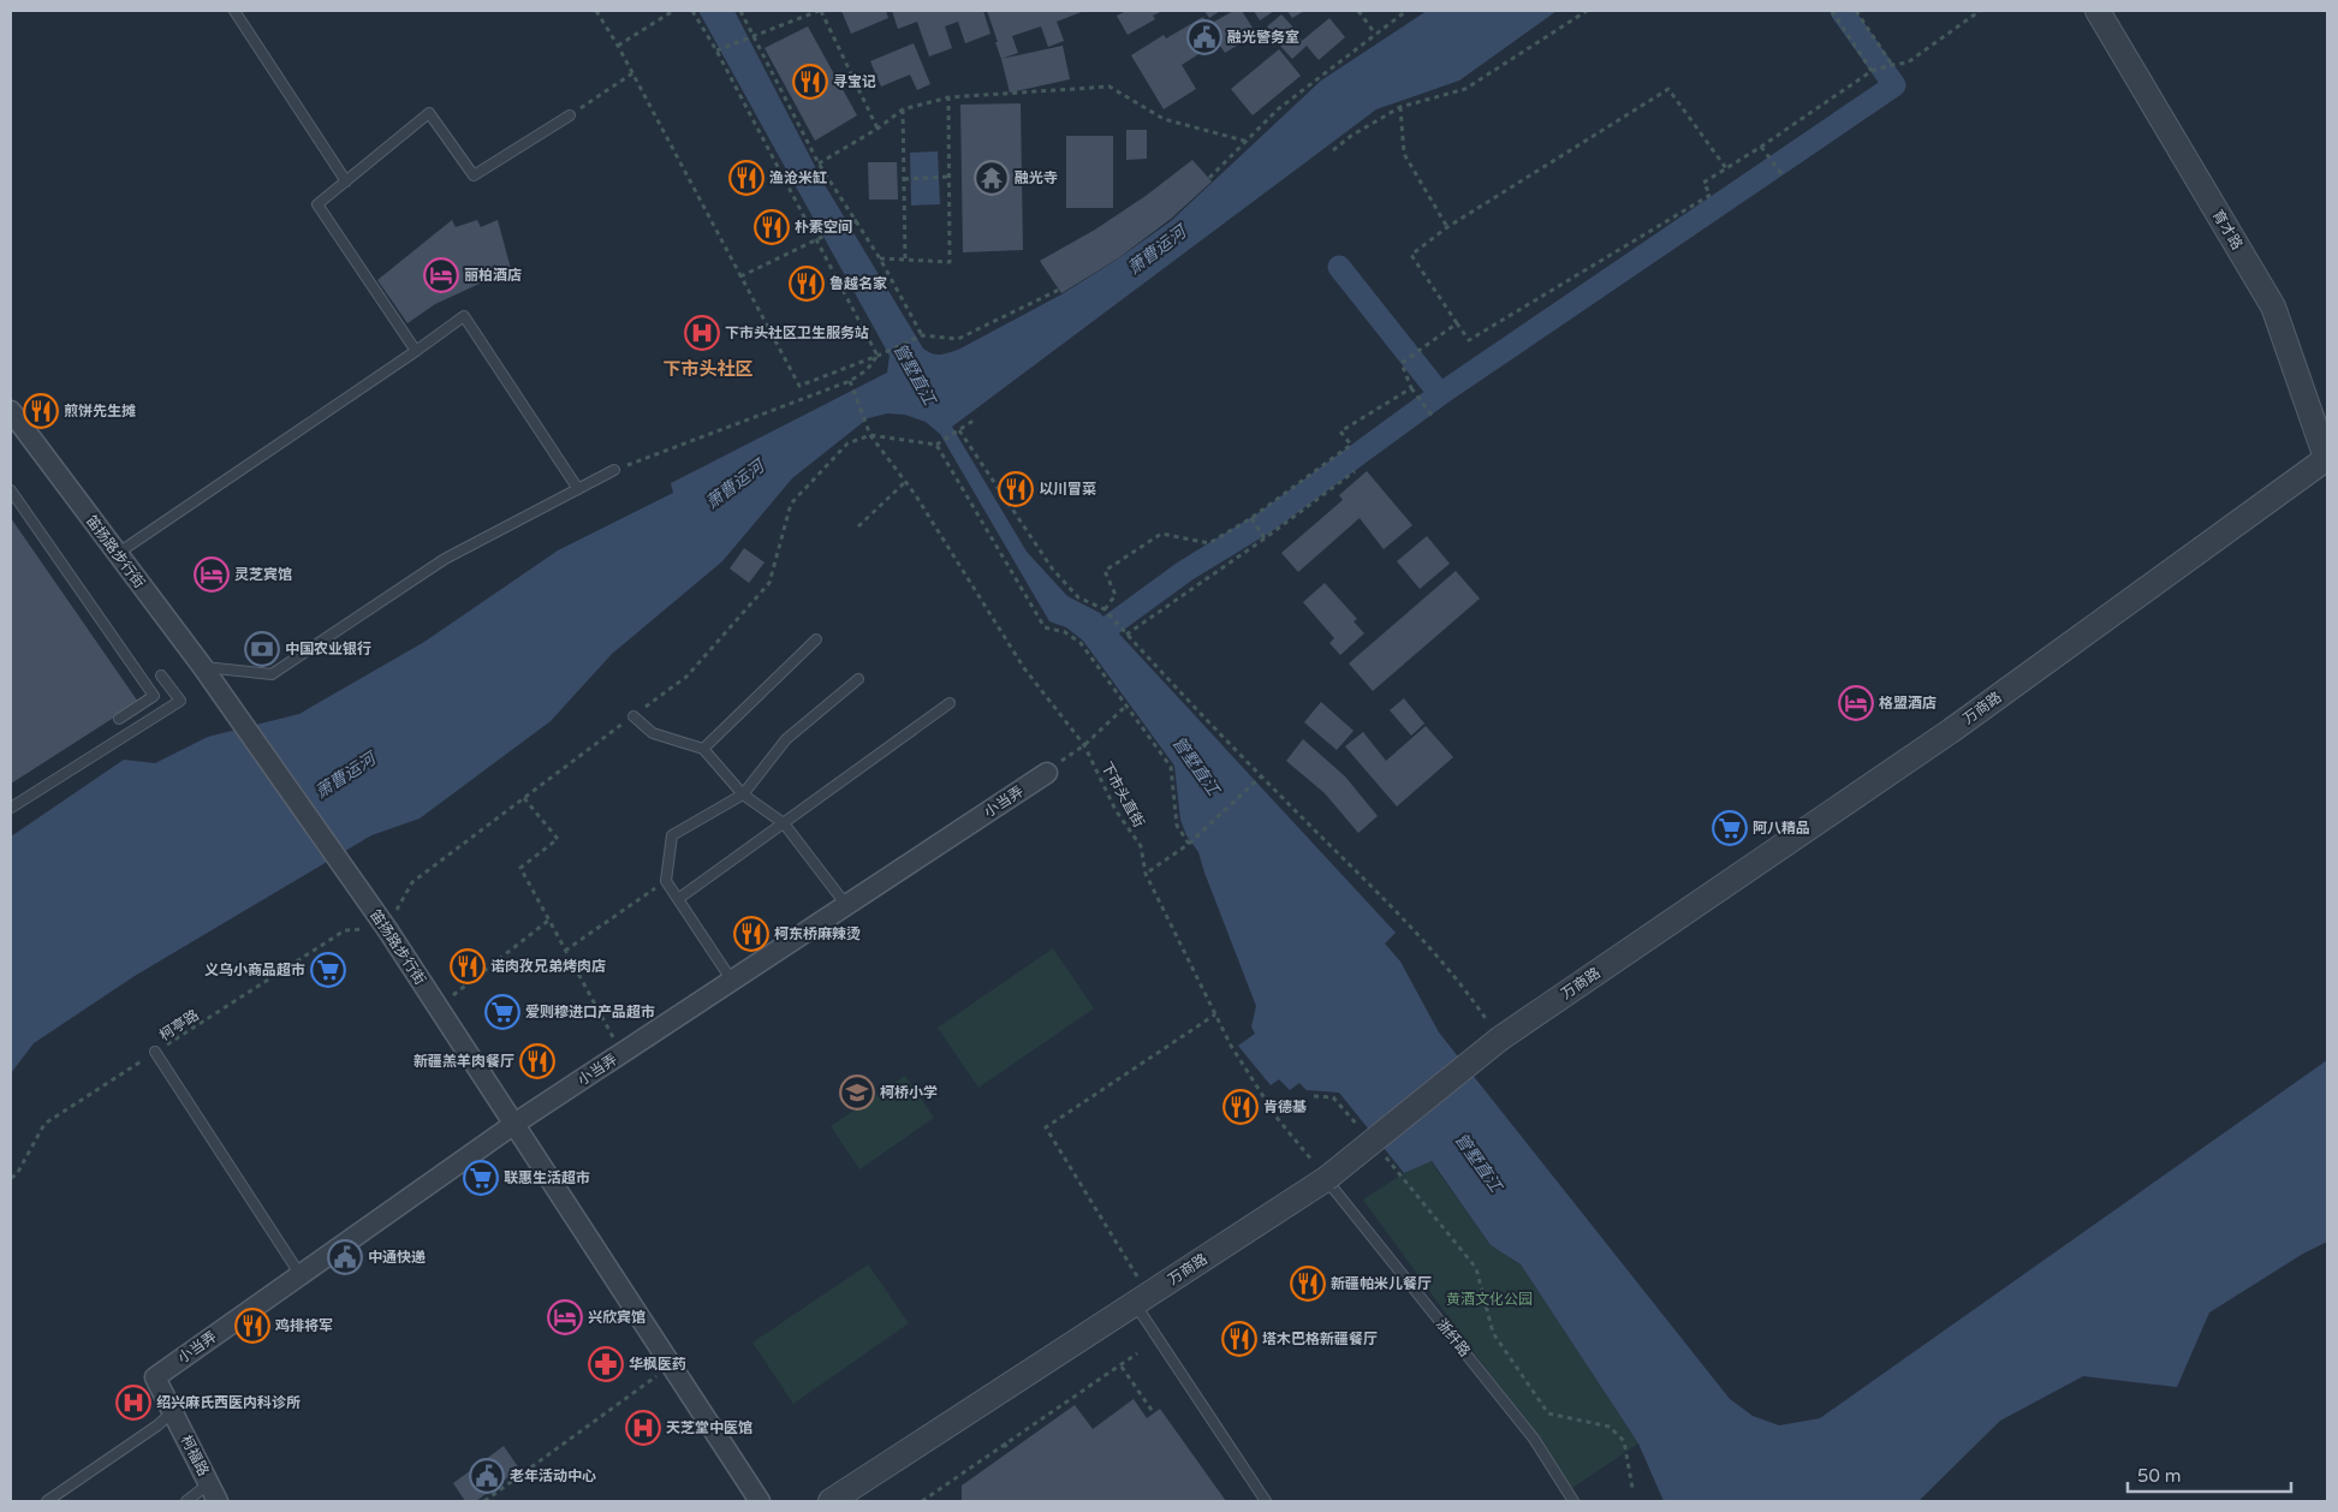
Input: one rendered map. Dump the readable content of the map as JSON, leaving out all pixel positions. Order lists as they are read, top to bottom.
{
  "streets": {
    "street": [
      "育才路",
      "笛扬路步行街",
      "万商路",
      "小当弄",
      "柯福路"
    ],
    "lane": ["浙纤路"],
    "path": ["下市头直街", "柯亭路"]
  },
  "crossings": [
    ["育才路", "万商路"],
    ["笛扬路步行街", "小当弄"],
    ["笛扬路步行街", "柯亭路"],
    ["万商路", "下市头直街"],
    ["万商路", "浙纤路"],
    ["下市头直街", "浙纤路"],
    ["小当弄", "柯福路"]
  ],
  "districts": ["下市头社区"],
  "water": ["萧曹运河", "管墅直江"],
  "parks": ["黄酒文化公园"],
  "places": {
    "public building": ["融光警务室", "中通快递", "老年活动中心"],
    "restaurant": [
      "寻宝记",
      "渔沧米缸",
      "朴素空间",
      "鲁越名家",
      "煎饼先生摊",
      "以川冒菜",
      "柯东桥麻辣烫",
      "诺肉孜兄弟烤肉店",
      "新疆羔羊肉餐厅",
      "肯德基",
      "新疆帕米儿餐厅",
      "鸡排将军",
      "塔木巴格新疆餐厅"
    ],
    "temple": ["融光寺"],
    "hotel": [
      "丽柏酒店",
      "灵芝宾馆",
      "格盟酒店",
      "兴欣宾馆"
    ],
    "hospital": ["下市头社区卫生服务站", "绍兴麻氏西医内科诊所", "天芝堂中医馆"],
    "bank": ["中国农业银行"],
    "supermarket": [
      "阿八精品",
      "义乌小商品超市",
      "爱则穆进口产品超市",
      "联惠生活超市"
    ],
    "school or university": ["柯桥小学"],
    "pharmacy": ["华枫医药"]
  },
  "scale_bar": "50 m"
}
